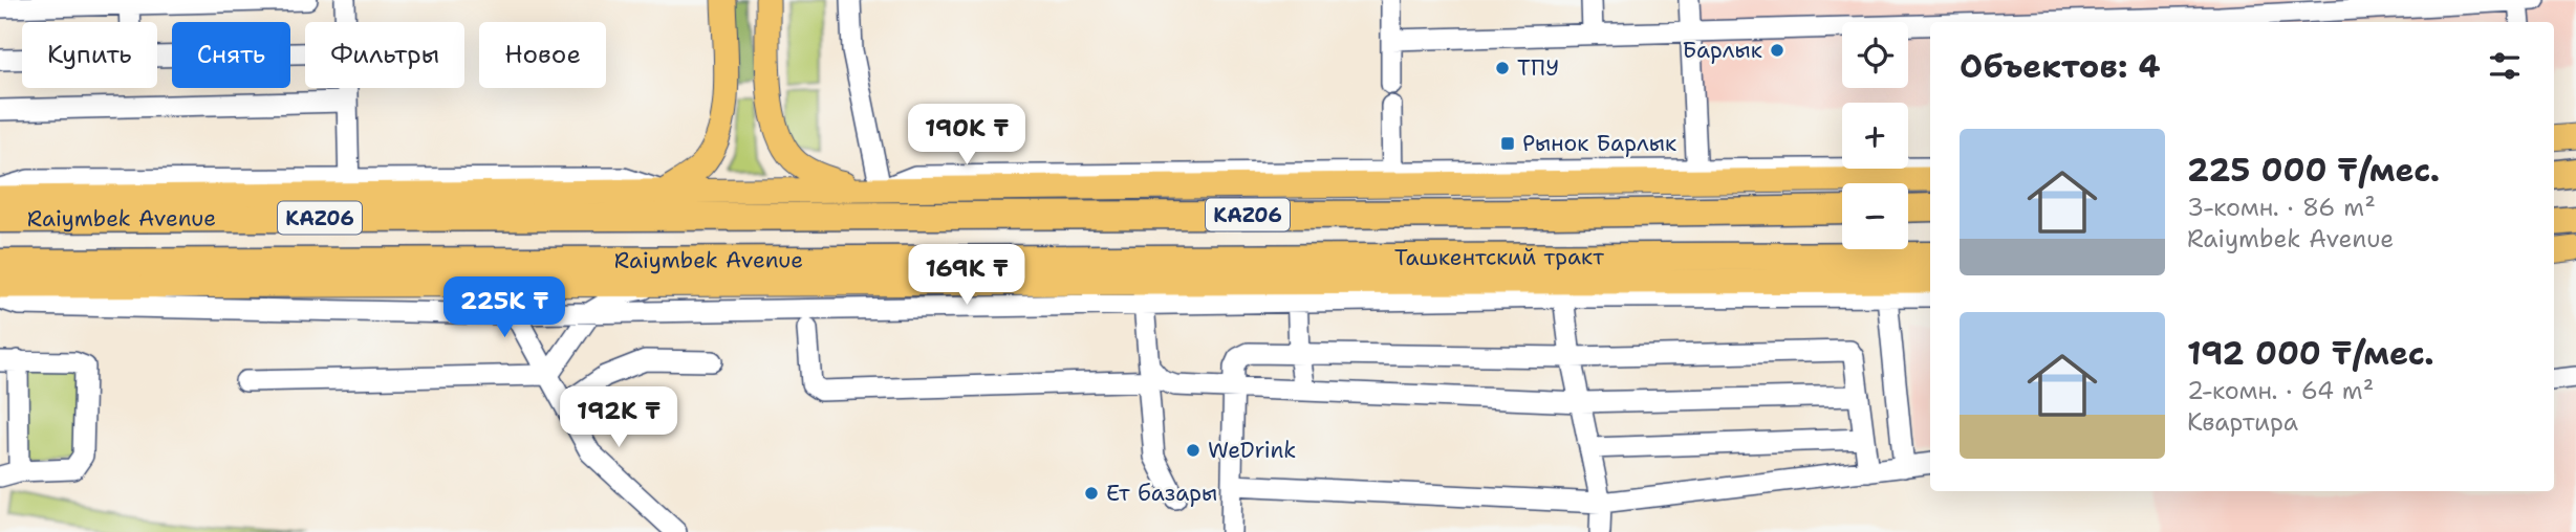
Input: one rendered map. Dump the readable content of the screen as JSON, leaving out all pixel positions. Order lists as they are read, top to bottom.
{
  "streets": {
    "highway": ["KАZ06", "Raiymbek Avenue", "Ташкентский тракт"]
  },
  "crossings": [
    ["Raiymbek Avenue", "Ташкентский тракт"]
  ],
  "places": {
    "other": [
      "Барлык",
      "ТПУ",
      "WeDrink",
      "Ет базары"
    ],
    "transit": ["Рынок Барлык"]
  },
  "page": {
    "map_buttons": ["+", "−"],
    "chip": [
      "Купить",
      "Снять",
      "Фильтры",
      "Новое"
    ],
    "heading": "Объектов: 4",
    "price": [
      "190K ₸",
      "169K ₸",
      "225K ₸",
      "192K ₸"
    ],
    "list": [
      {
        "name": "225 000 ₸/мес.",
        "note": "3-комн. · 86 m² · Raiymbek Avenue"
      },
      {
        "name": "192 000 ₸/мес.",
        "note": "2-комн. · 64 m² · Квартира"
      }
    ]
  }
}
